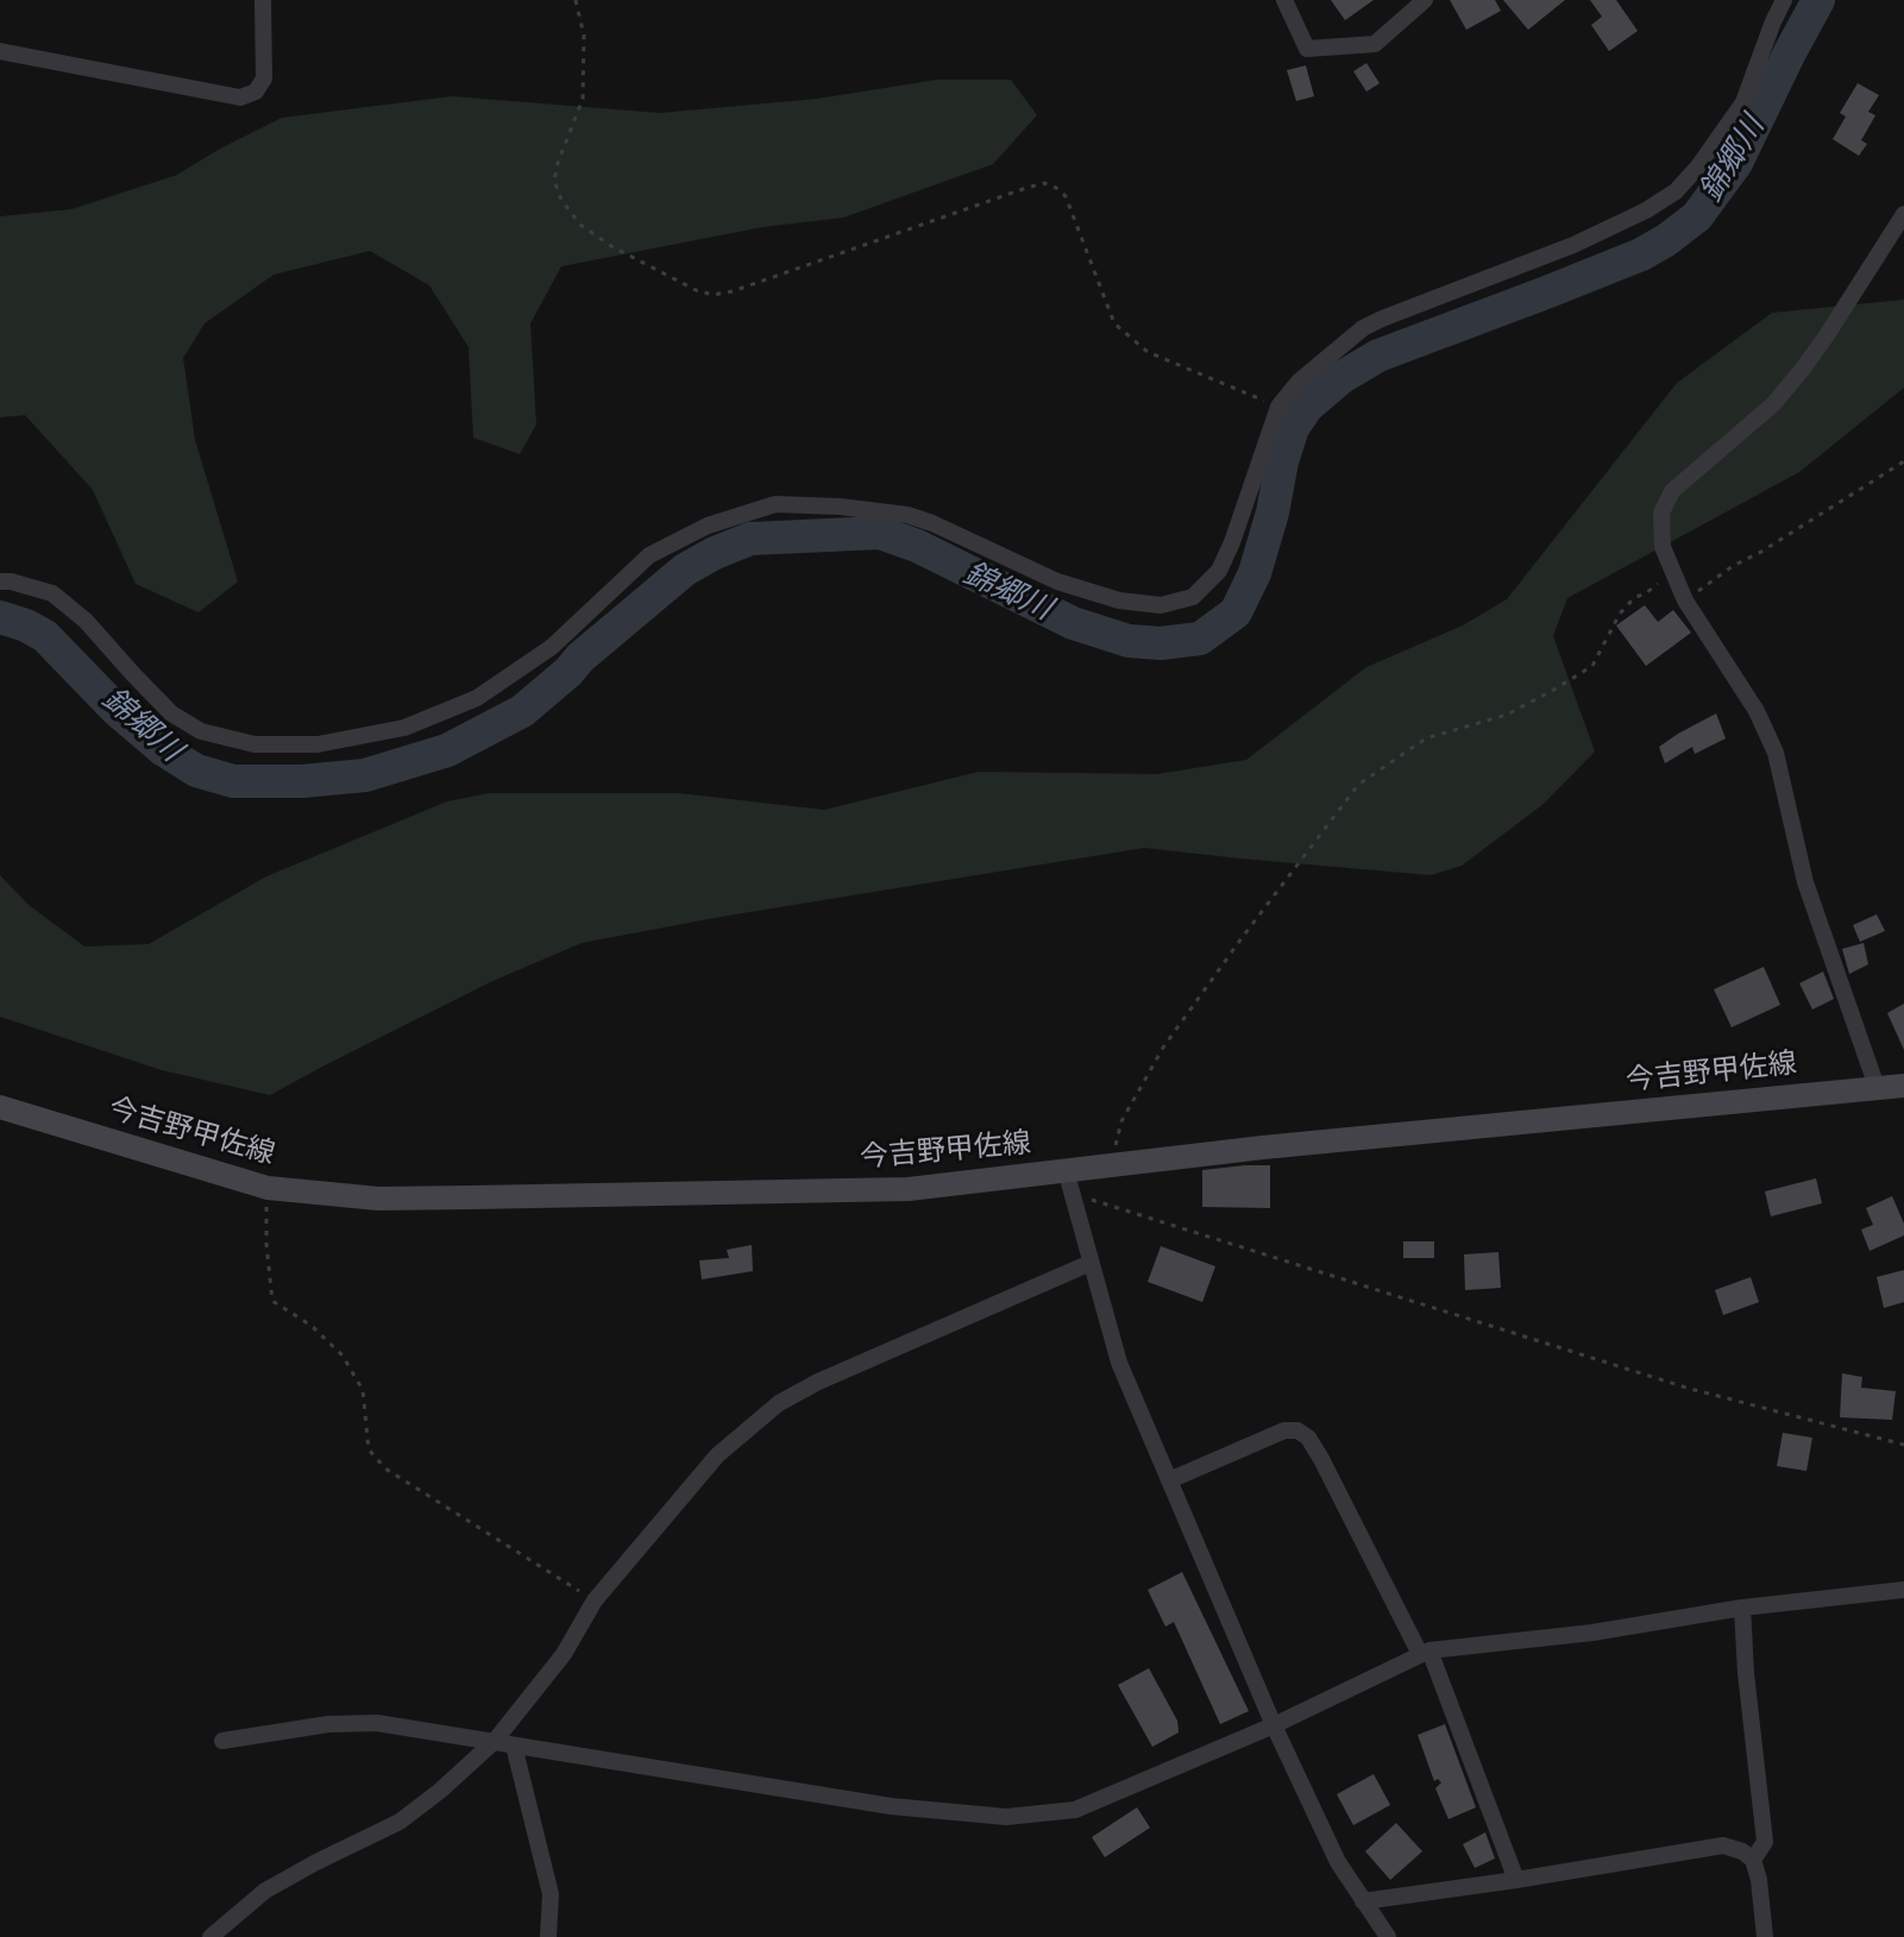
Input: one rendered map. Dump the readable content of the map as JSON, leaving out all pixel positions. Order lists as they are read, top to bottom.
{
  "streets": {
    "main road": ["今吉野甲佐線"]
  },
  "water": ["錦郷川"]
}
